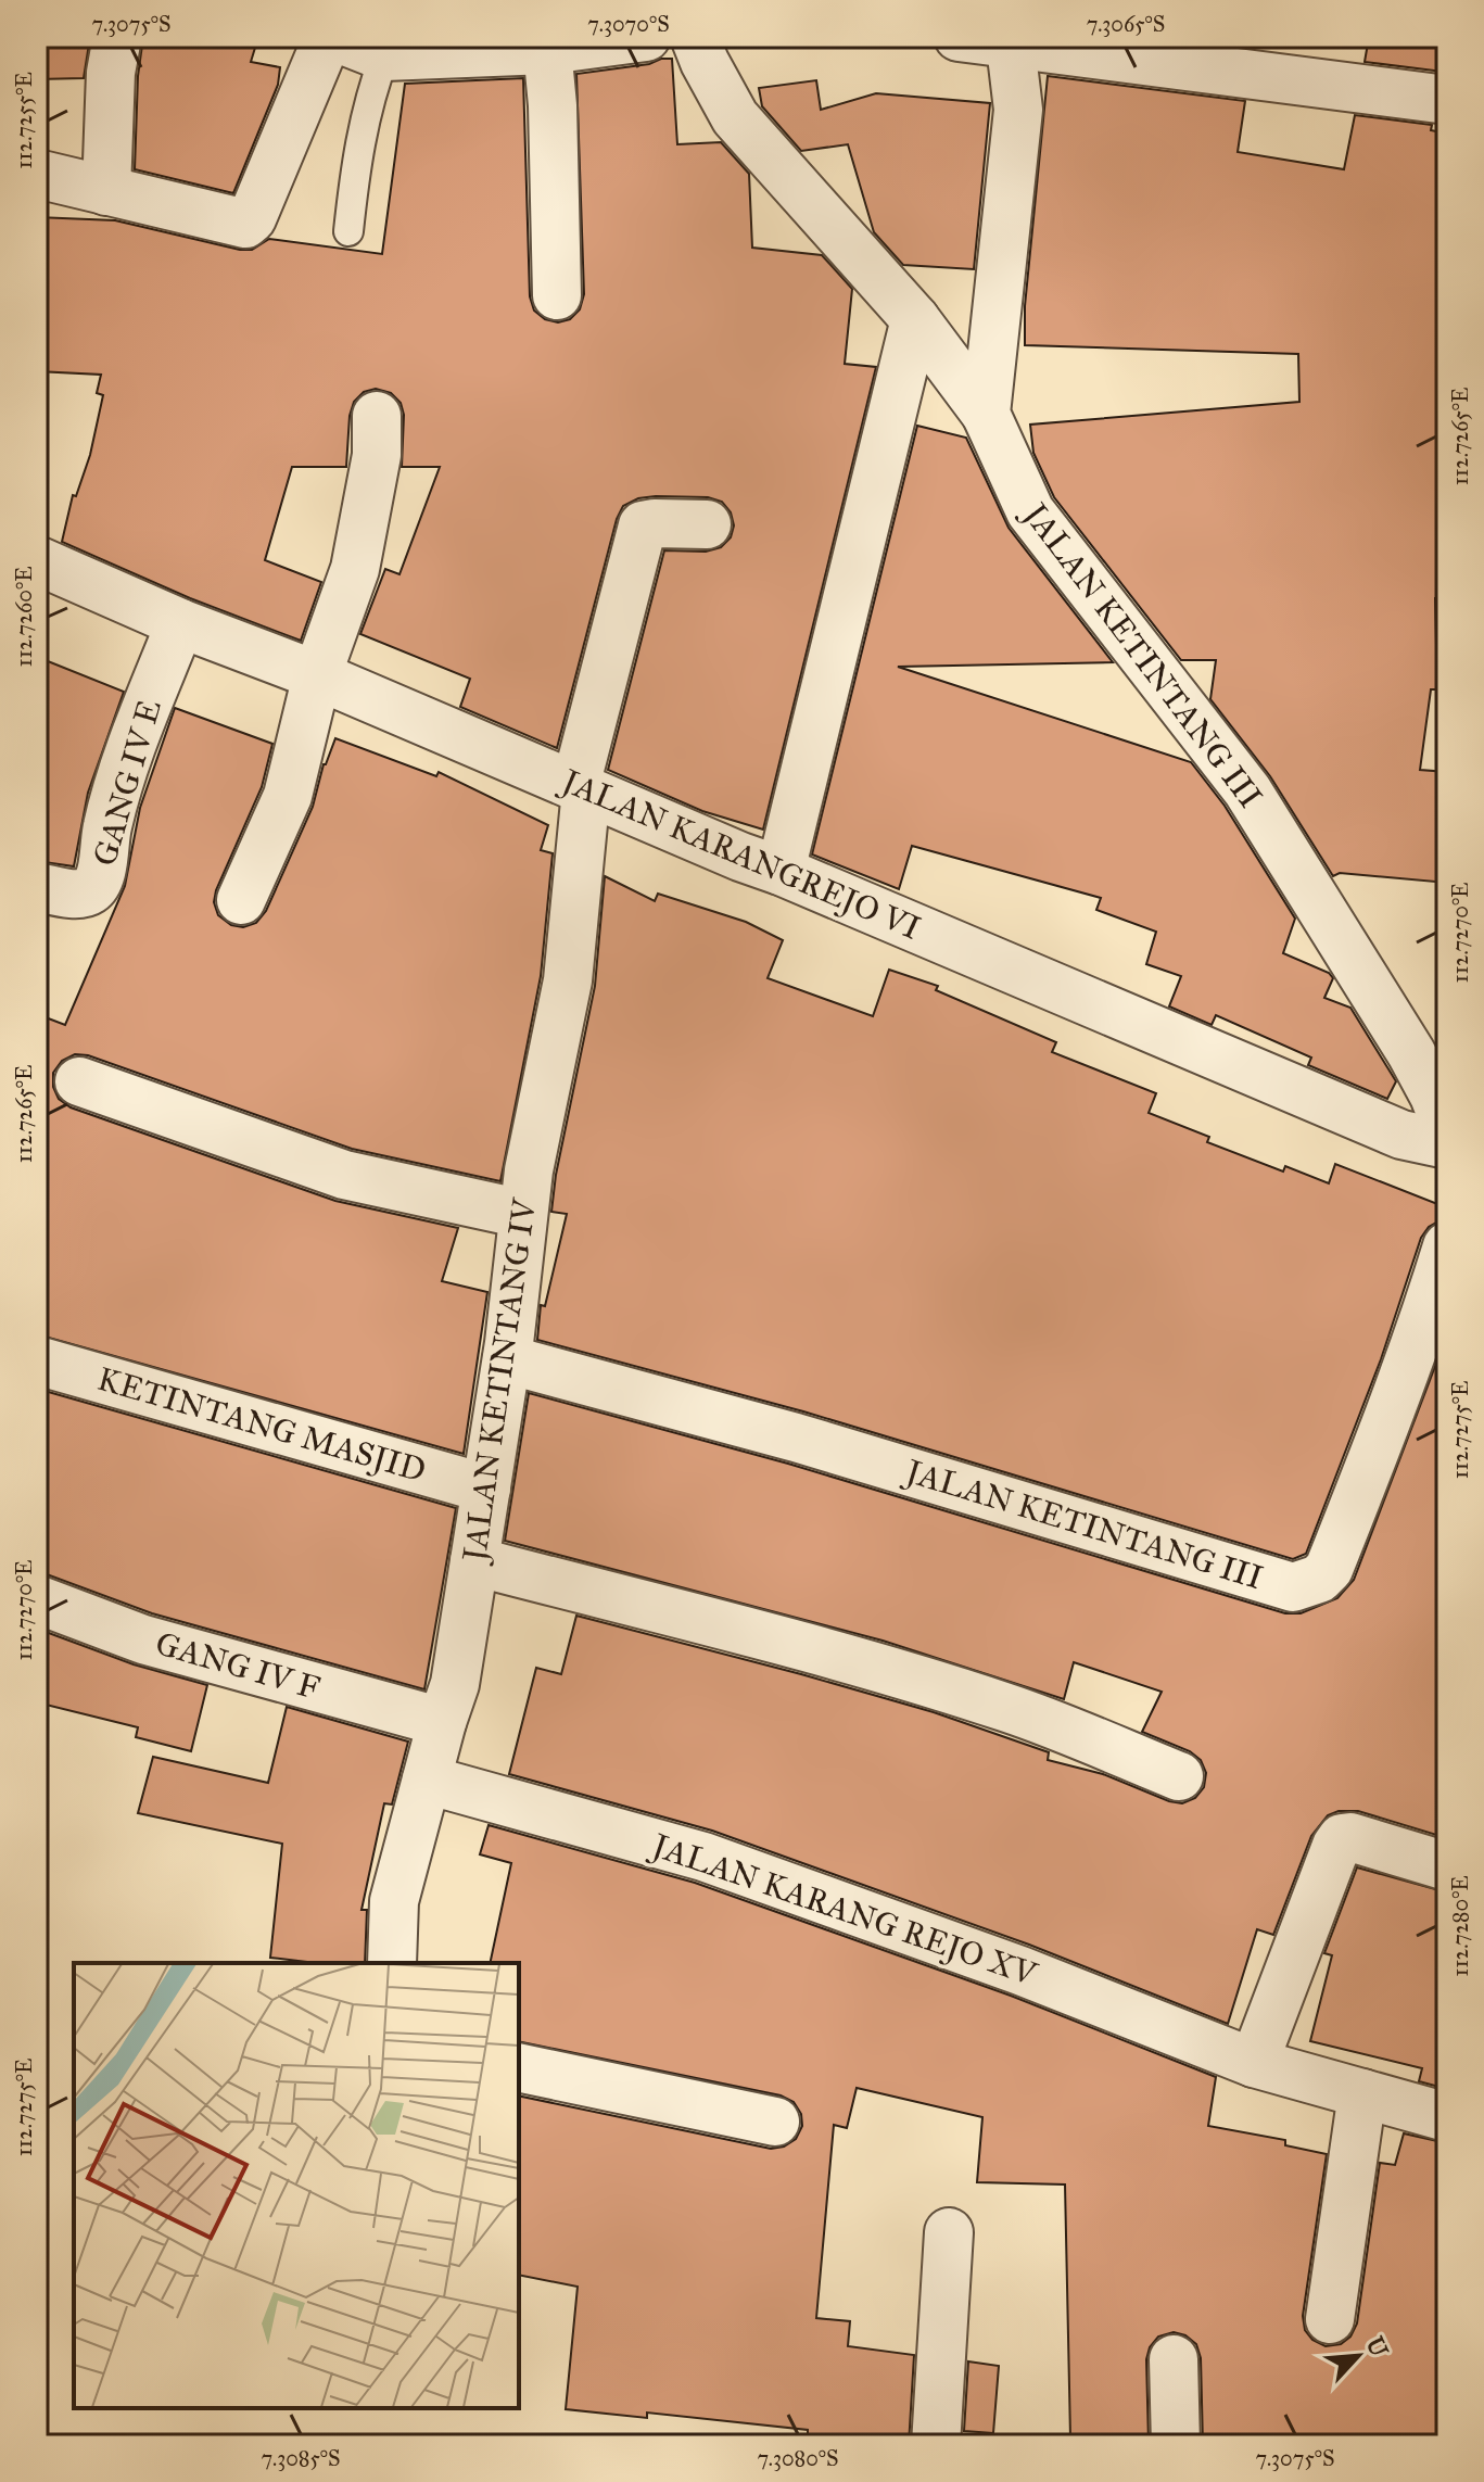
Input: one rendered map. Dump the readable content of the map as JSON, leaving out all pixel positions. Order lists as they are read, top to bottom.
{
  "streets": {
    "street": [
      "JALAN KETINTANG III",
      "GANG IV E",
      "JALAN KARANGREJO VI",
      "JALAN KETINTANG IV",
      "KETINTANG MASJID",
      "GANG IV F",
      "JALAN KARANG REJO XV"
    ]
  },
  "crossings": [
    ["JALAN KETINTANG III", "JALAN KETINTANG IV"],
    ["GANG IV E", "JALAN KARANGREJO VI"],
    ["JALAN KARANGREJO VI", "JALAN KETINTANG IV"],
    ["JALAN KETINTANG IV", "KETINTANG MASJID"],
    ["JALAN KETINTANG IV", "GANG IV F"],
    ["JALAN KETINTANG IV", "JALAN KARANG REJO XV"]
  ],
  "north": "top right",
  "coordinates": [
    "7.3075°S",
    "7.3070°S",
    "7.3065°S",
    "112.7255°E",
    "112.7265°E",
    "112.7260°E",
    "112.7270°E",
    "112.7275°E",
    "112.7280°E",
    "7.3085°S",
    "7.3080°S"
  ]
}
